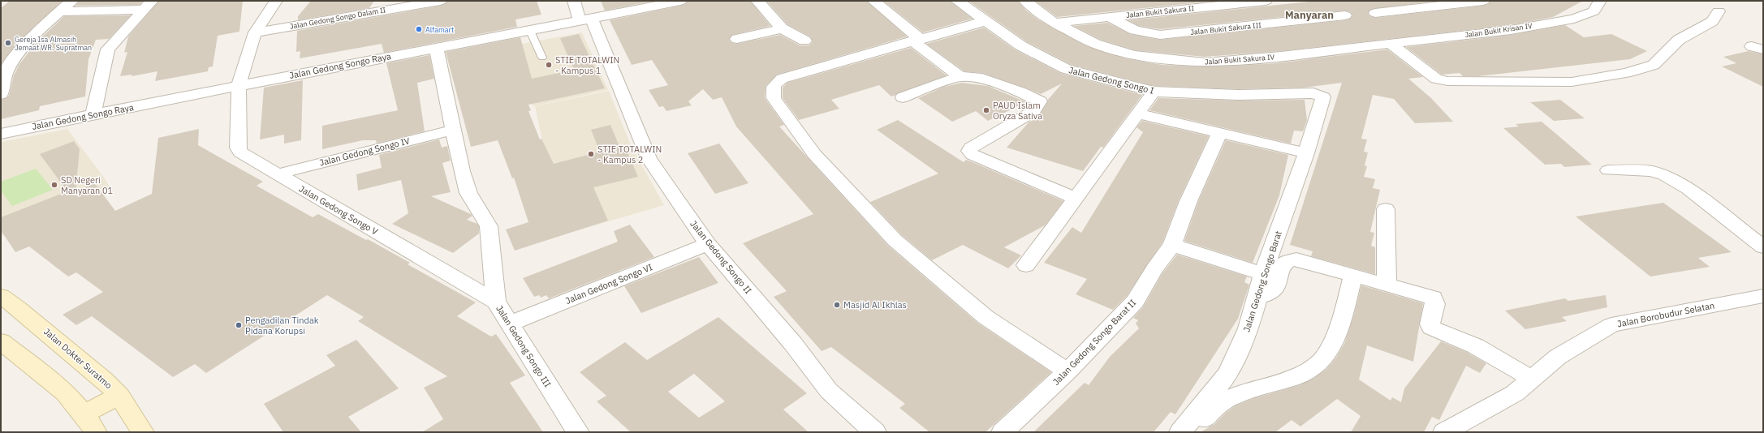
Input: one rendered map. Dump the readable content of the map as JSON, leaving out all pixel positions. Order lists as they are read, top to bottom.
{
  "streets": {
    "street": [
      "Jalan Bukit Sakura II",
      "Jalan Gedong Songo Dalam II",
      "Jalan Bukit Sakura III",
      "Jalan Bukit Krisan IV",
      "Jalan Bukit Sakura IV",
      "Jalan Gedong Songo Raya",
      "Jalan Gedong Songo I",
      "Jalan Gedong Songo IV",
      "Jalan Gedong Songo V",
      "Jalan Gedong Songo II",
      "Jalan Gedong Songo Barat",
      "Jalan Gedong Songo VI",
      "Jalan Borobudur Selatan",
      "Jalan Gedong Songo Barat II",
      "Jalan Gedong Songo III",
      "Jalan Dokter Suratmo"
    ]
  },
  "crossings": [
    ["Jalan Bukit Sakura II", "Jalan Bukit Sakura III"],
    ["Jalan Bukit Sakura II", "Jalan Bukit Sakura IV"],
    ["Jalan Gedong Songo Dalam II", "Jalan Gedong Songo V"],
    ["Jalan Bukit Krisan IV", "Jalan Bukit Sakura IV"],
    ["Jalan Gedong Songo Raya", "Jalan Gedong Songo V"],
    ["Jalan Gedong Songo Raya", "Jalan Gedong Songo II"],
    ["Jalan Gedong Songo Raya", "Jalan Gedong Songo III"],
    ["Jalan Gedong Songo I", "Jalan Gedong Songo Barat"],
    ["Jalan Gedong Songo IV", "Jalan Gedong Songo V"],
    ["Jalan Gedong Songo IV", "Jalan Gedong Songo III"],
    ["Jalan Gedong Songo V", "Jalan Gedong Songo III"],
    ["Jalan Gedong Songo II", "Jalan Gedong Songo VI"],
    ["Jalan Gedong Songo VI", "Jalan Gedong Songo III"]
  ],
  "districts": ["Manyaran"],
  "places": [
    "Alfamart",
    "Gereja Isa Almasih Jemaat WR. Supratman",
    "STIE TOTALWIN - Kampus 1",
    "PAUD Islam Oryza Sativa",
    "STIE TOTALWIN - Kampus 2",
    "SD Negeri Manyaran 01",
    "Masjid Al Ikhlas",
    "Pengadilan Tindak Pidana Korupsi"
  ]
}
